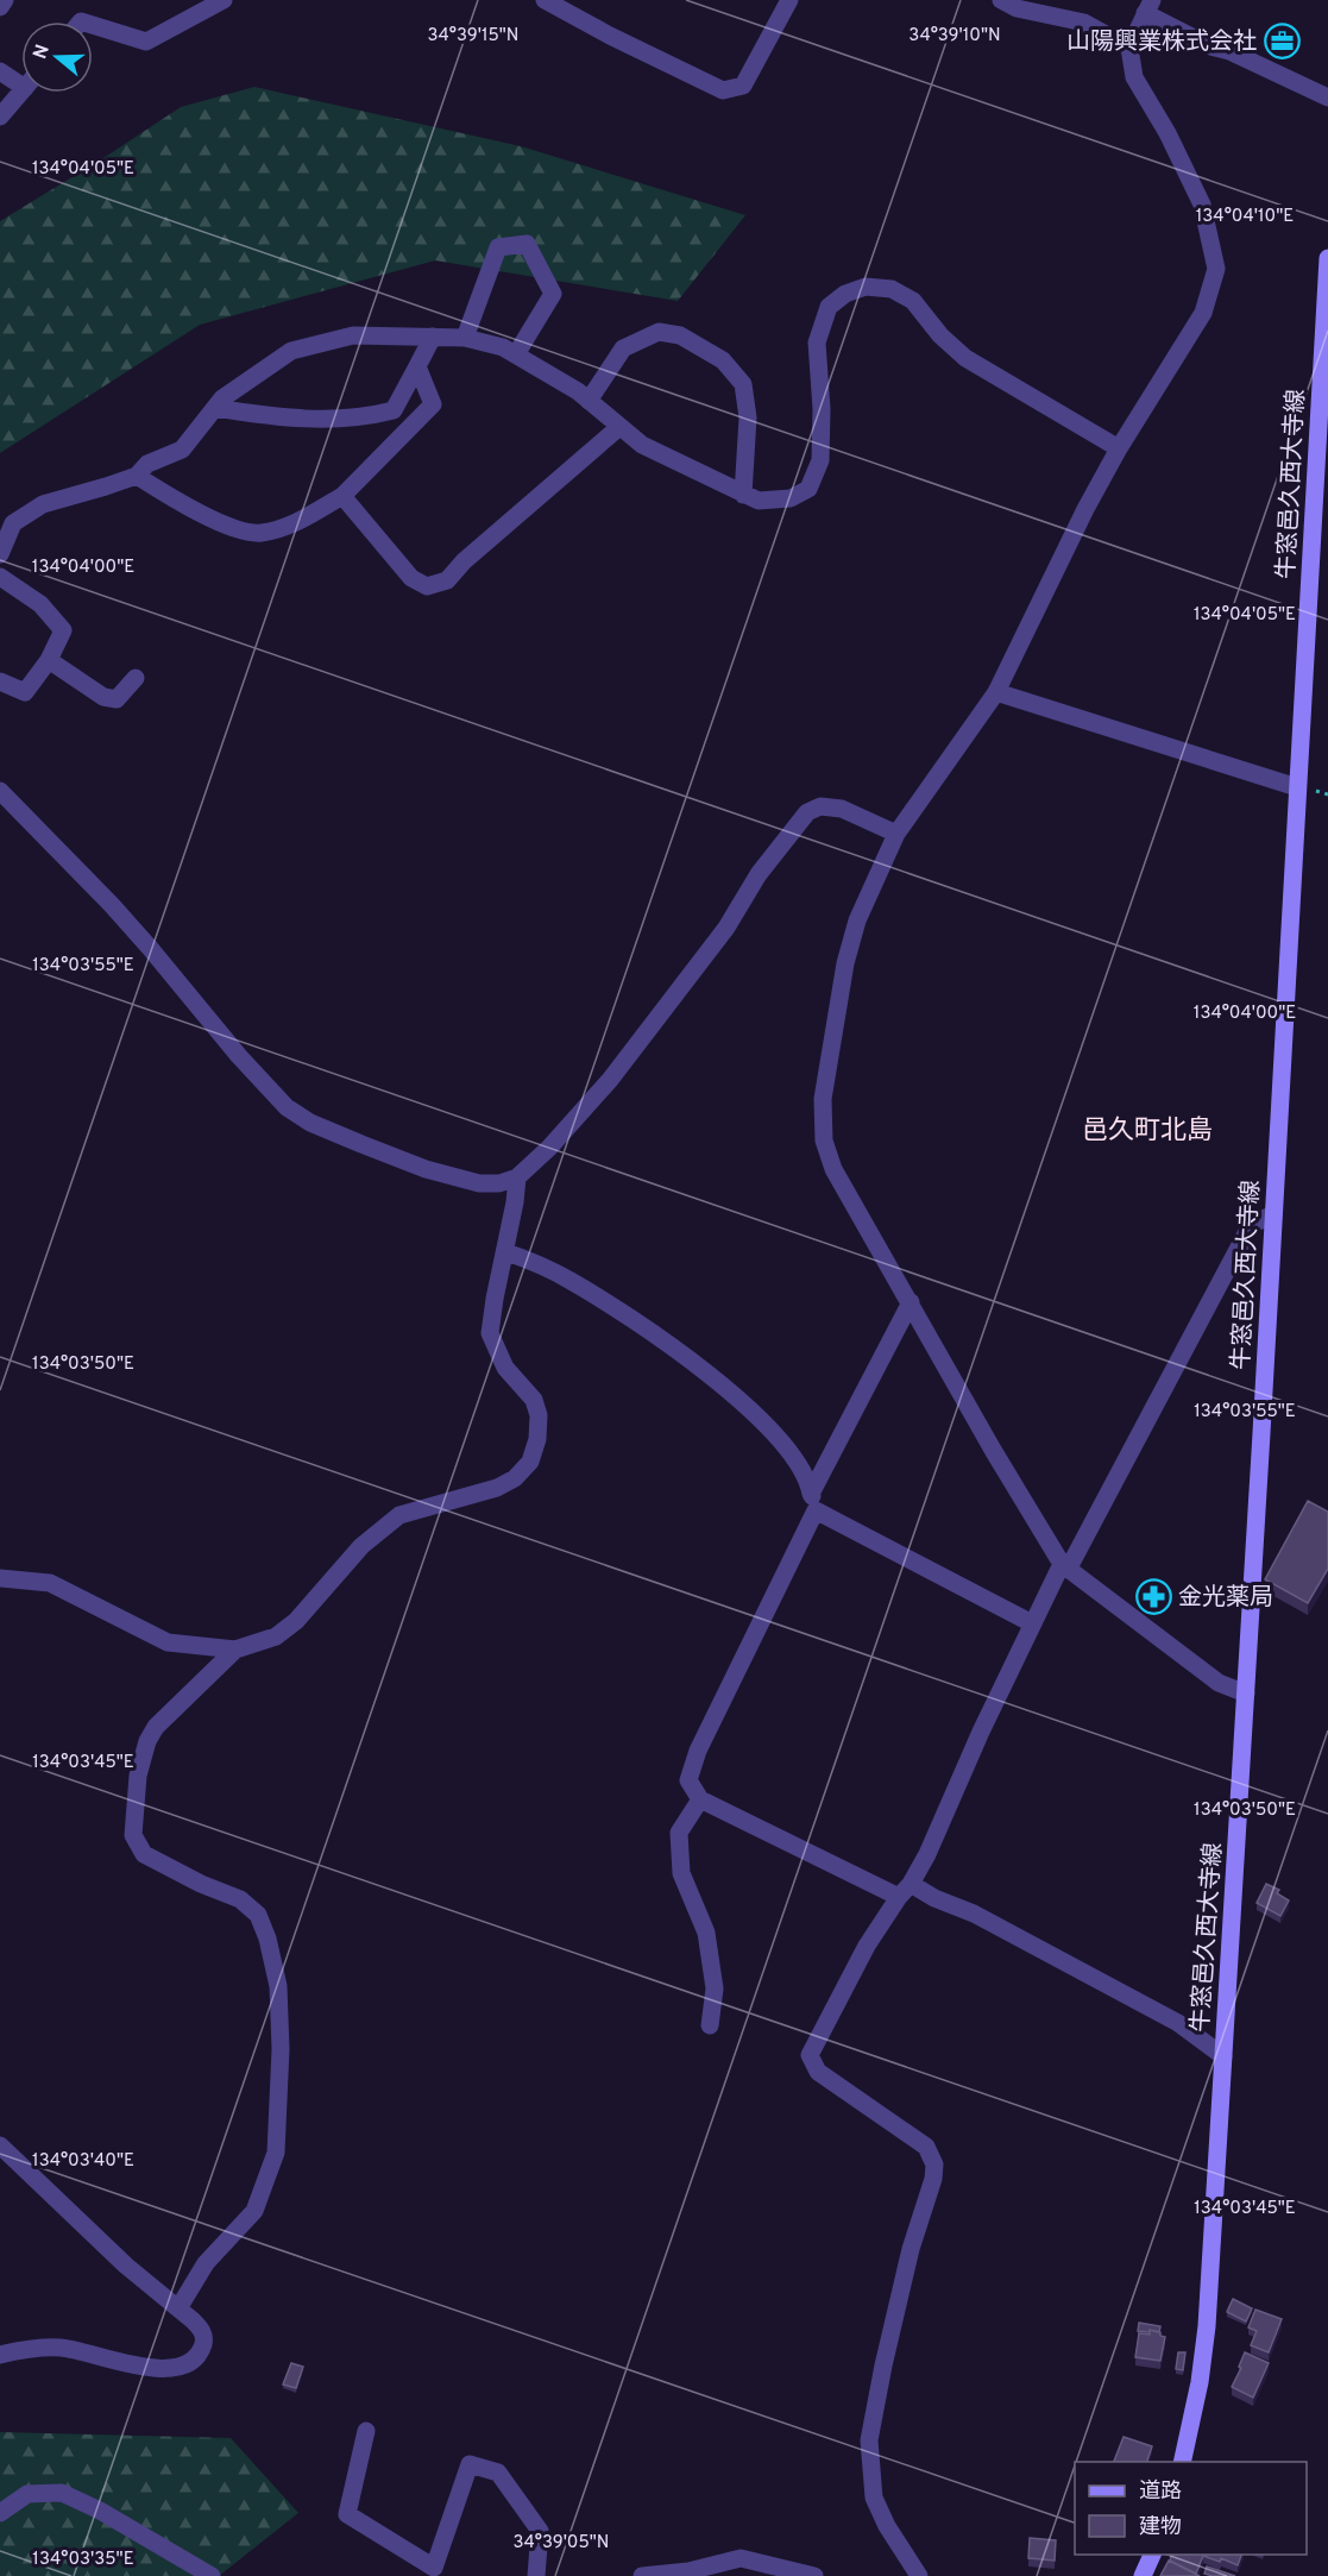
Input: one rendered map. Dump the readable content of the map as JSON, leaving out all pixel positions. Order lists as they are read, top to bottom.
{
  "streets": {
    "main road": ["牛窓邑久西大寺線"]
  },
  "districts": ["邑久町北島"],
  "places": {
    "office": ["山陽興業株式会社"],
    "pharmacy": ["金光薬局"]
  },
  "legend": ["道路", "建物"],
  "north": "left",
  "coordinates": [
    "34°39'15\"N",
    "34°39'10\"N",
    "134°04'05\"E",
    "134°04'10\"E",
    "134°04'00\"E",
    "134°03'55\"E",
    "134°03'50\"E",
    "134°03'45\"E",
    "134°03'40\"E",
    "34°39'05\"N",
    "134°03'35\"E"
  ]
}
